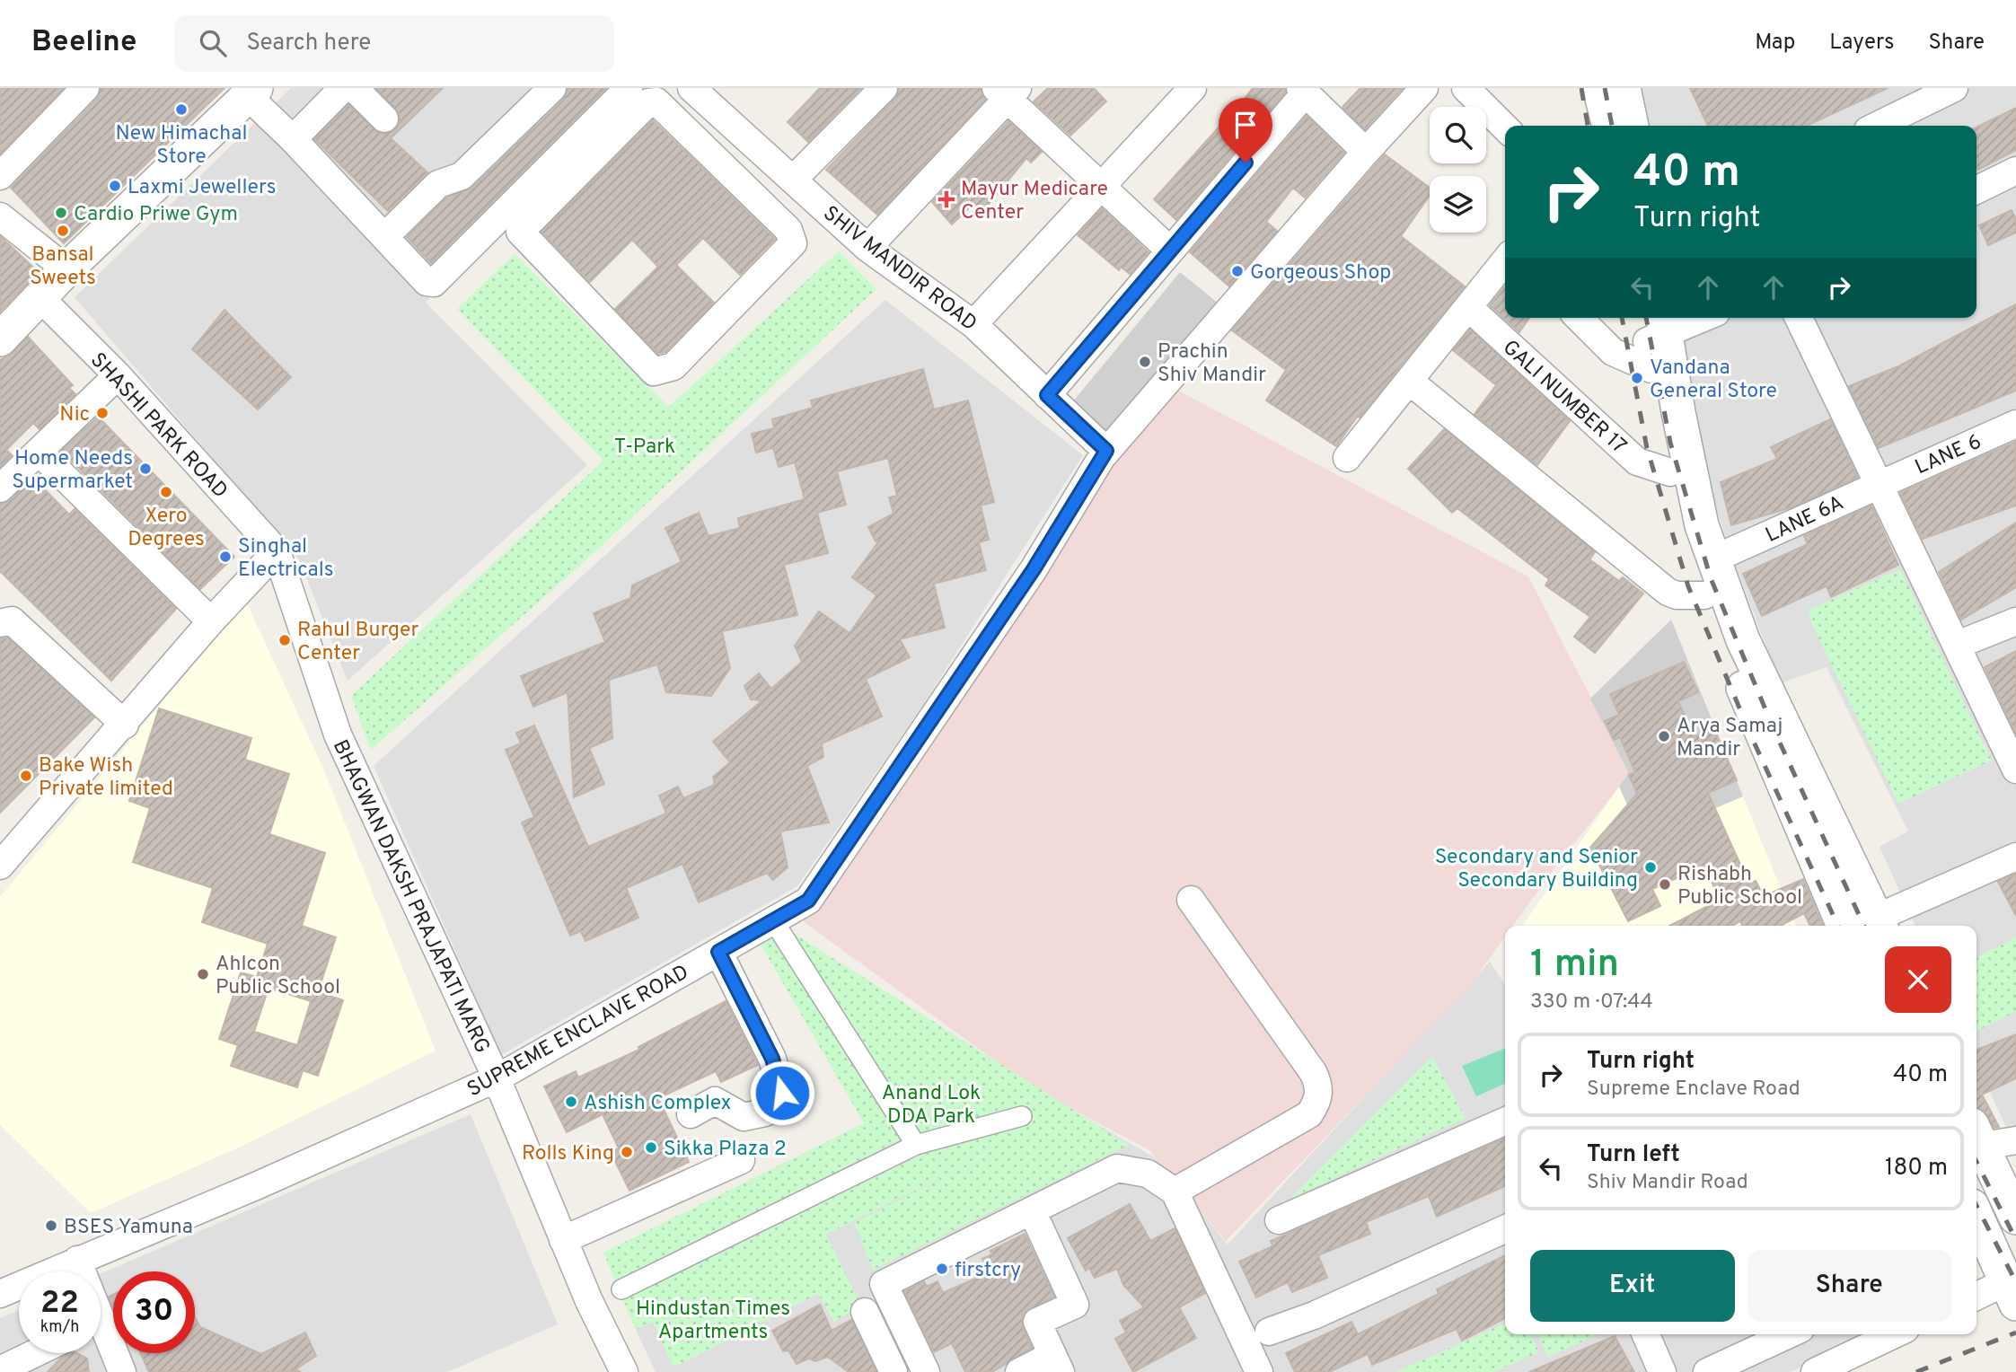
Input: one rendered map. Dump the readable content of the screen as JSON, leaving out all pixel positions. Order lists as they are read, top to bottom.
{
  "streets": {
    "street": [
      "SHIV MANDIR ROAD",
      "GALI NUMBER 17",
      "SHASHI PARK ROAD",
      "LANE 6",
      "LANE 6A",
      "BHAGWAN DAKSH PRAJAPATI MARG",
      "SUPREME ENCLAVE ROAD"
    ]
  },
  "crossings": [
    ["SHIV MANDIR ROAD", "SUPREME ENCLAVE ROAD"],
    ["SHASHI PARK ROAD", "BHAGWAN DAKSH PRAJAPATI MARG"],
    ["LANE 6", "LANE 6A"],
    ["BHAGWAN DAKSH PRAJAPATI MARG", "SUPREME ENCLAVE ROAD"]
  ],
  "parks": ["T-Park", "Anand Lok DDA Park", "Hindustan Times Apartments"],
  "places": {
    "other": [
      "New Himachal Store",
      "Laxmi Jewellers",
      "Cardio Priwe Gym",
      "Bansal Sweets",
      "Gorgeous Shop",
      "Prachin Shiv Mandir",
      "Vandana General Store",
      "Nic",
      "Home Needs Supermarket",
      "Xero Degrees",
      "Singhal Electricals",
      "Rahul Burger Center",
      "Arya Samaj Mandir",
      "Bake Wish Private limited",
      "Secondary and Senior Secondary Building",
      "Rishabh Public School",
      "Ahlcon Public School",
      "Ashish Complex",
      "Sikka Plaza 2",
      "Rolls King",
      "BSES Yamuna",
      "firstcry"
    ],
    "health": ["Mayur Medicare Center"]
  },
  "page": {
    "header": "Beeline",
    "search": "Search here",
    "nav": ["Map", "Layers", "Share"],
    "turn": ["40 m", "Turn right"],
    "heading": ["1 min", "330 m · 07:44"],
    "list": [
      {
        "name": "Turn right",
        "note": "Supreme Enclave Road",
        "value": "40 m"
      },
      {
        "name": "Turn left",
        "note": "Shiv Mandir Road",
        "value": "180 m"
      }
    ],
    "buttons": ["Exit", "Share"],
    "speed": "22 km/h",
    "limit": "30"
  }
}
